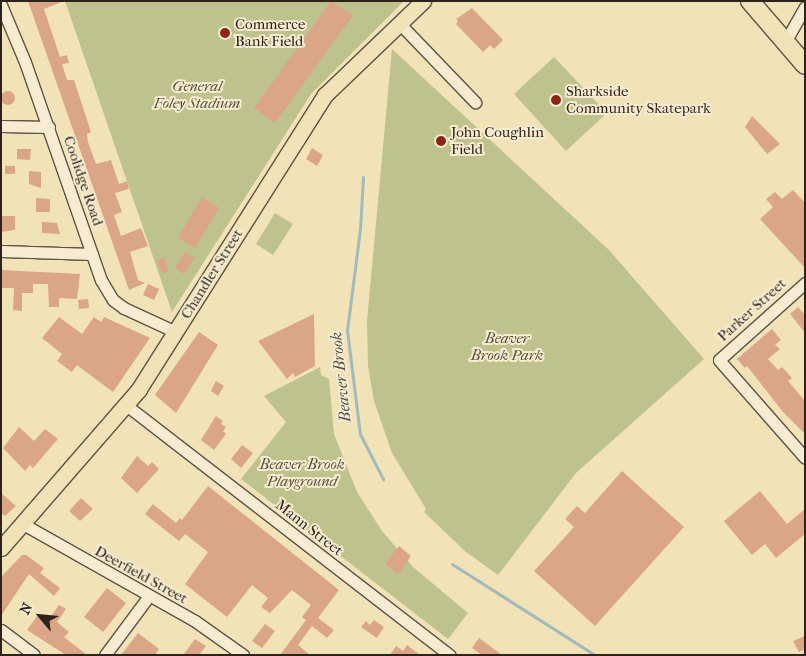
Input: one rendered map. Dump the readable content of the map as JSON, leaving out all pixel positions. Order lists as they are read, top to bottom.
{
  "streets": {
    "main road": ["Chandler Street"],
    "street": [
      "Coolidge Road",
      "Parker Street",
      "Mann Street",
      "Deerfield Street"
    ]
  },
  "crossings": [
    ["Coolidge Road", "Chandler Street"],
    ["Chandler Street", "Mann Street"],
    ["Chandler Street", "Deerfield Street"]
  ],
  "water": ["Beaver Brook"],
  "parks": ["General Foley Stadium", "Beaver Brook Park", "Beaver Brook Playground"],
  "places": ["Commerce Bank Field", "Sharkside Community Skatepark", "John Coughlin Field"],
  "north": "top left"
}
